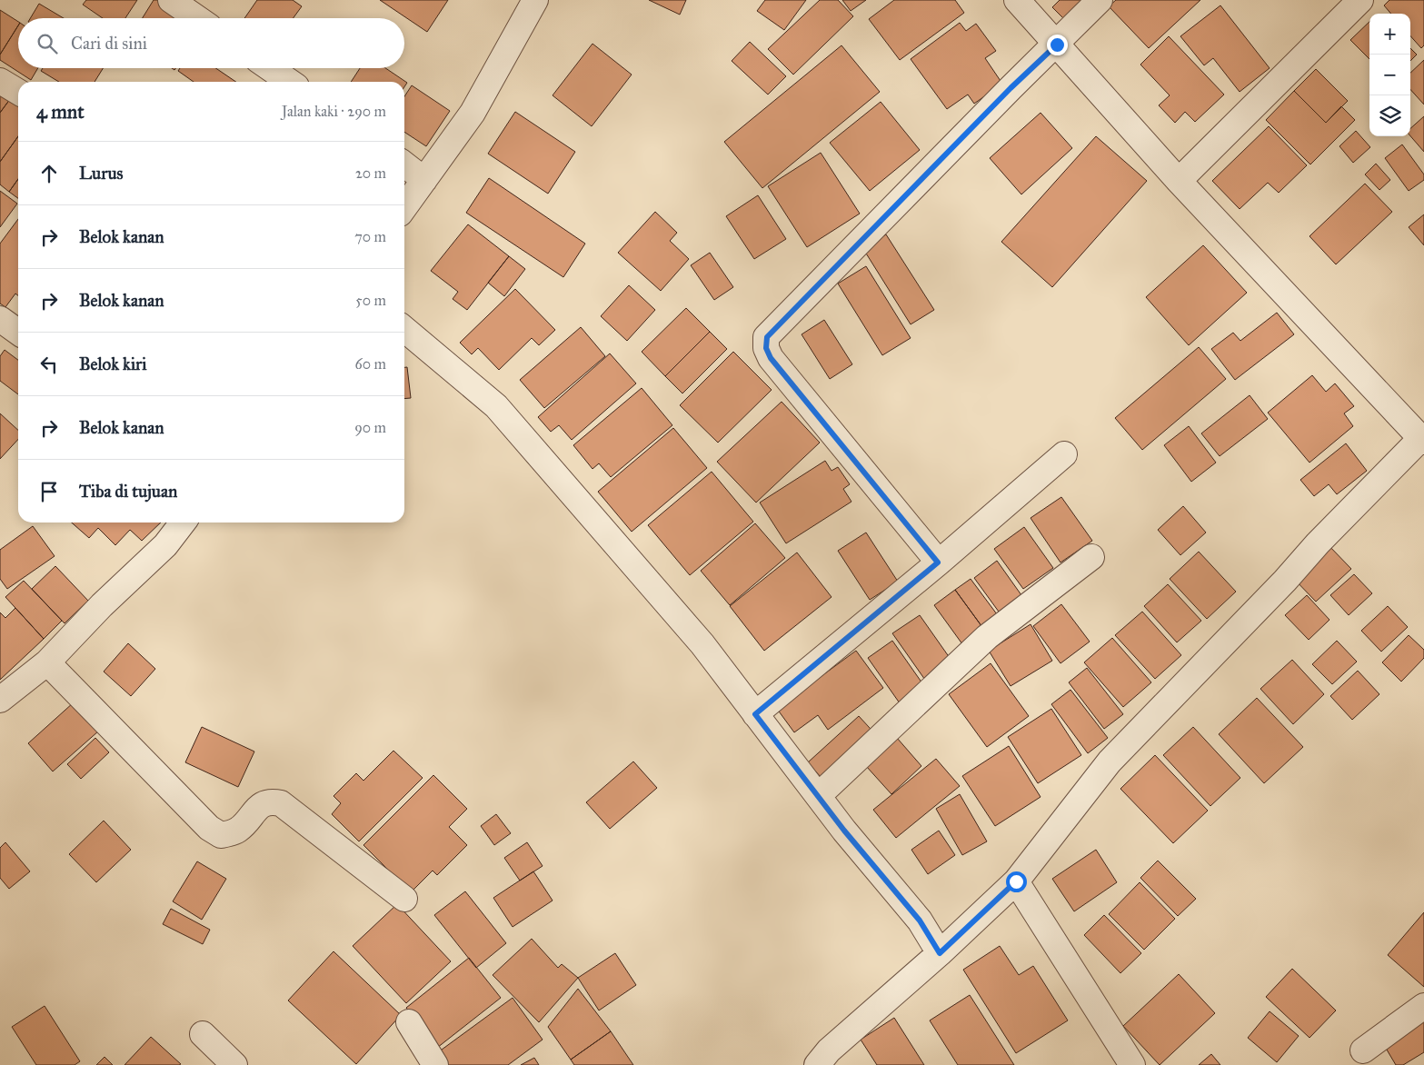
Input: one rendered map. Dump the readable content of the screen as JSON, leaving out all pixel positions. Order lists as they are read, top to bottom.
{
  "page": {
    "map_buttons": ["+", "−"],
    "search": "Cari di sini",
    "heading": ["4 mnt", "Jalan kaki · 290 m"],
    "list": [
      ["Lurus", "20 m"],
      ["Belok kanan", "70 m"],
      ["Belok kanan", "50 m"],
      ["Belok kiri", "60 m"],
      ["Belok kanan", "90 m"],
      "Tiba di tujuan"
    ]
  }
}
